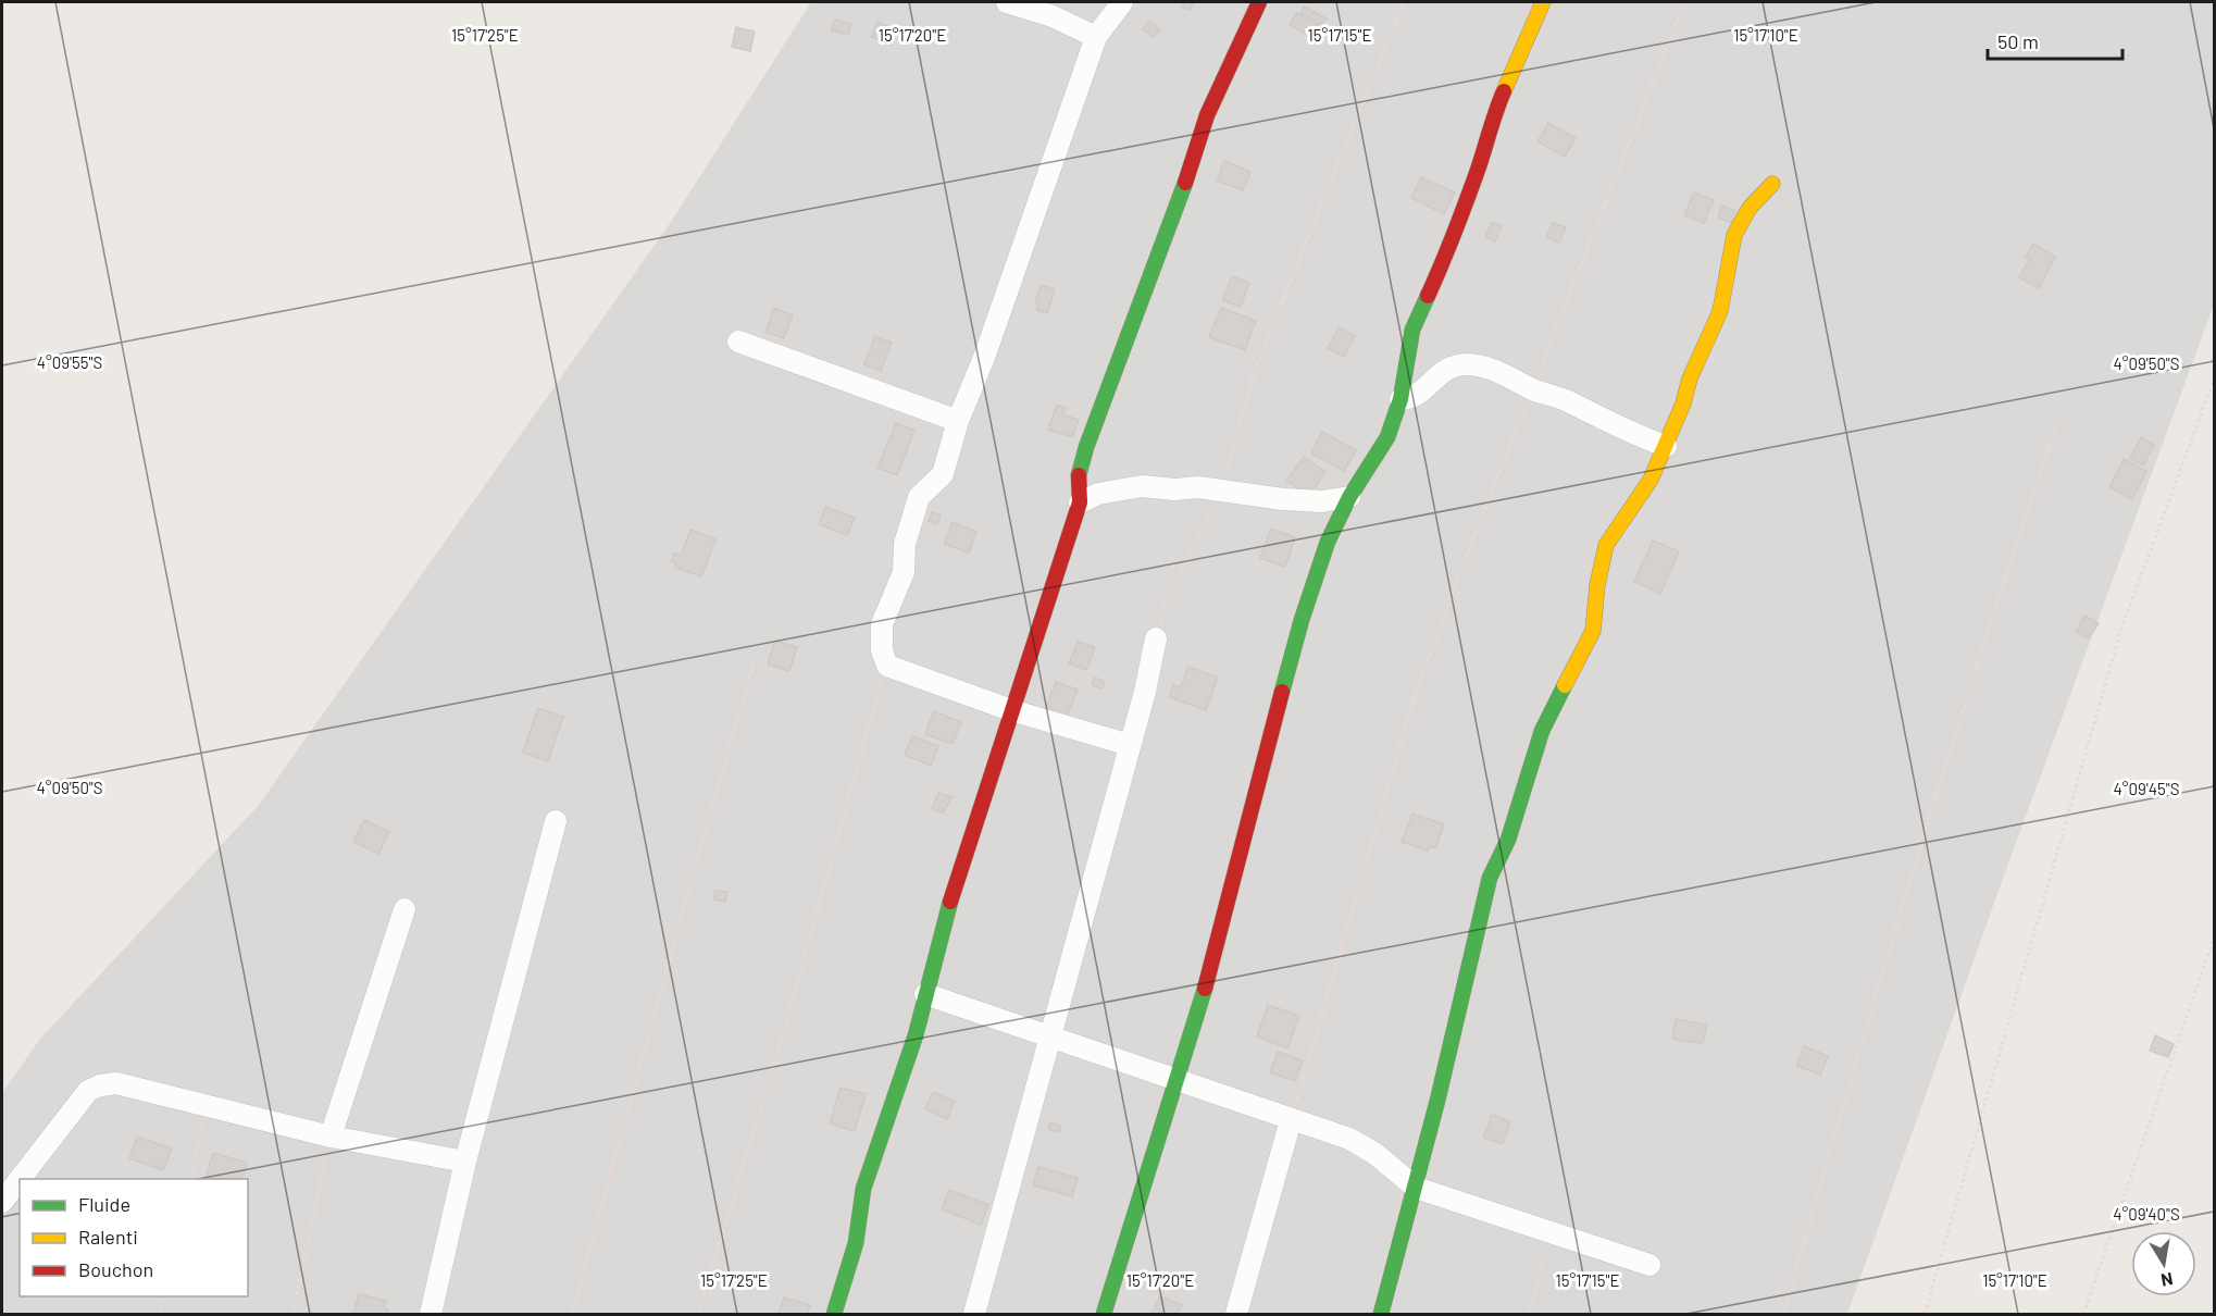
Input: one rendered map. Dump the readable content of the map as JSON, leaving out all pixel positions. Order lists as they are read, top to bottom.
{
  "legend": ["Fluide", "Ralenti", "Bouchon"],
  "scale_bar": "50 m",
  "north": "bottom",
  "coordinates": [
    "15°17'25\"E",
    "15°17'20\"E",
    "15°17'15\"E",
    "15°17'10\"E",
    "4°09'55\"S",
    "4°09'50\"S",
    "4°09'45\"S",
    "4°09'40\"S"
  ]
}
